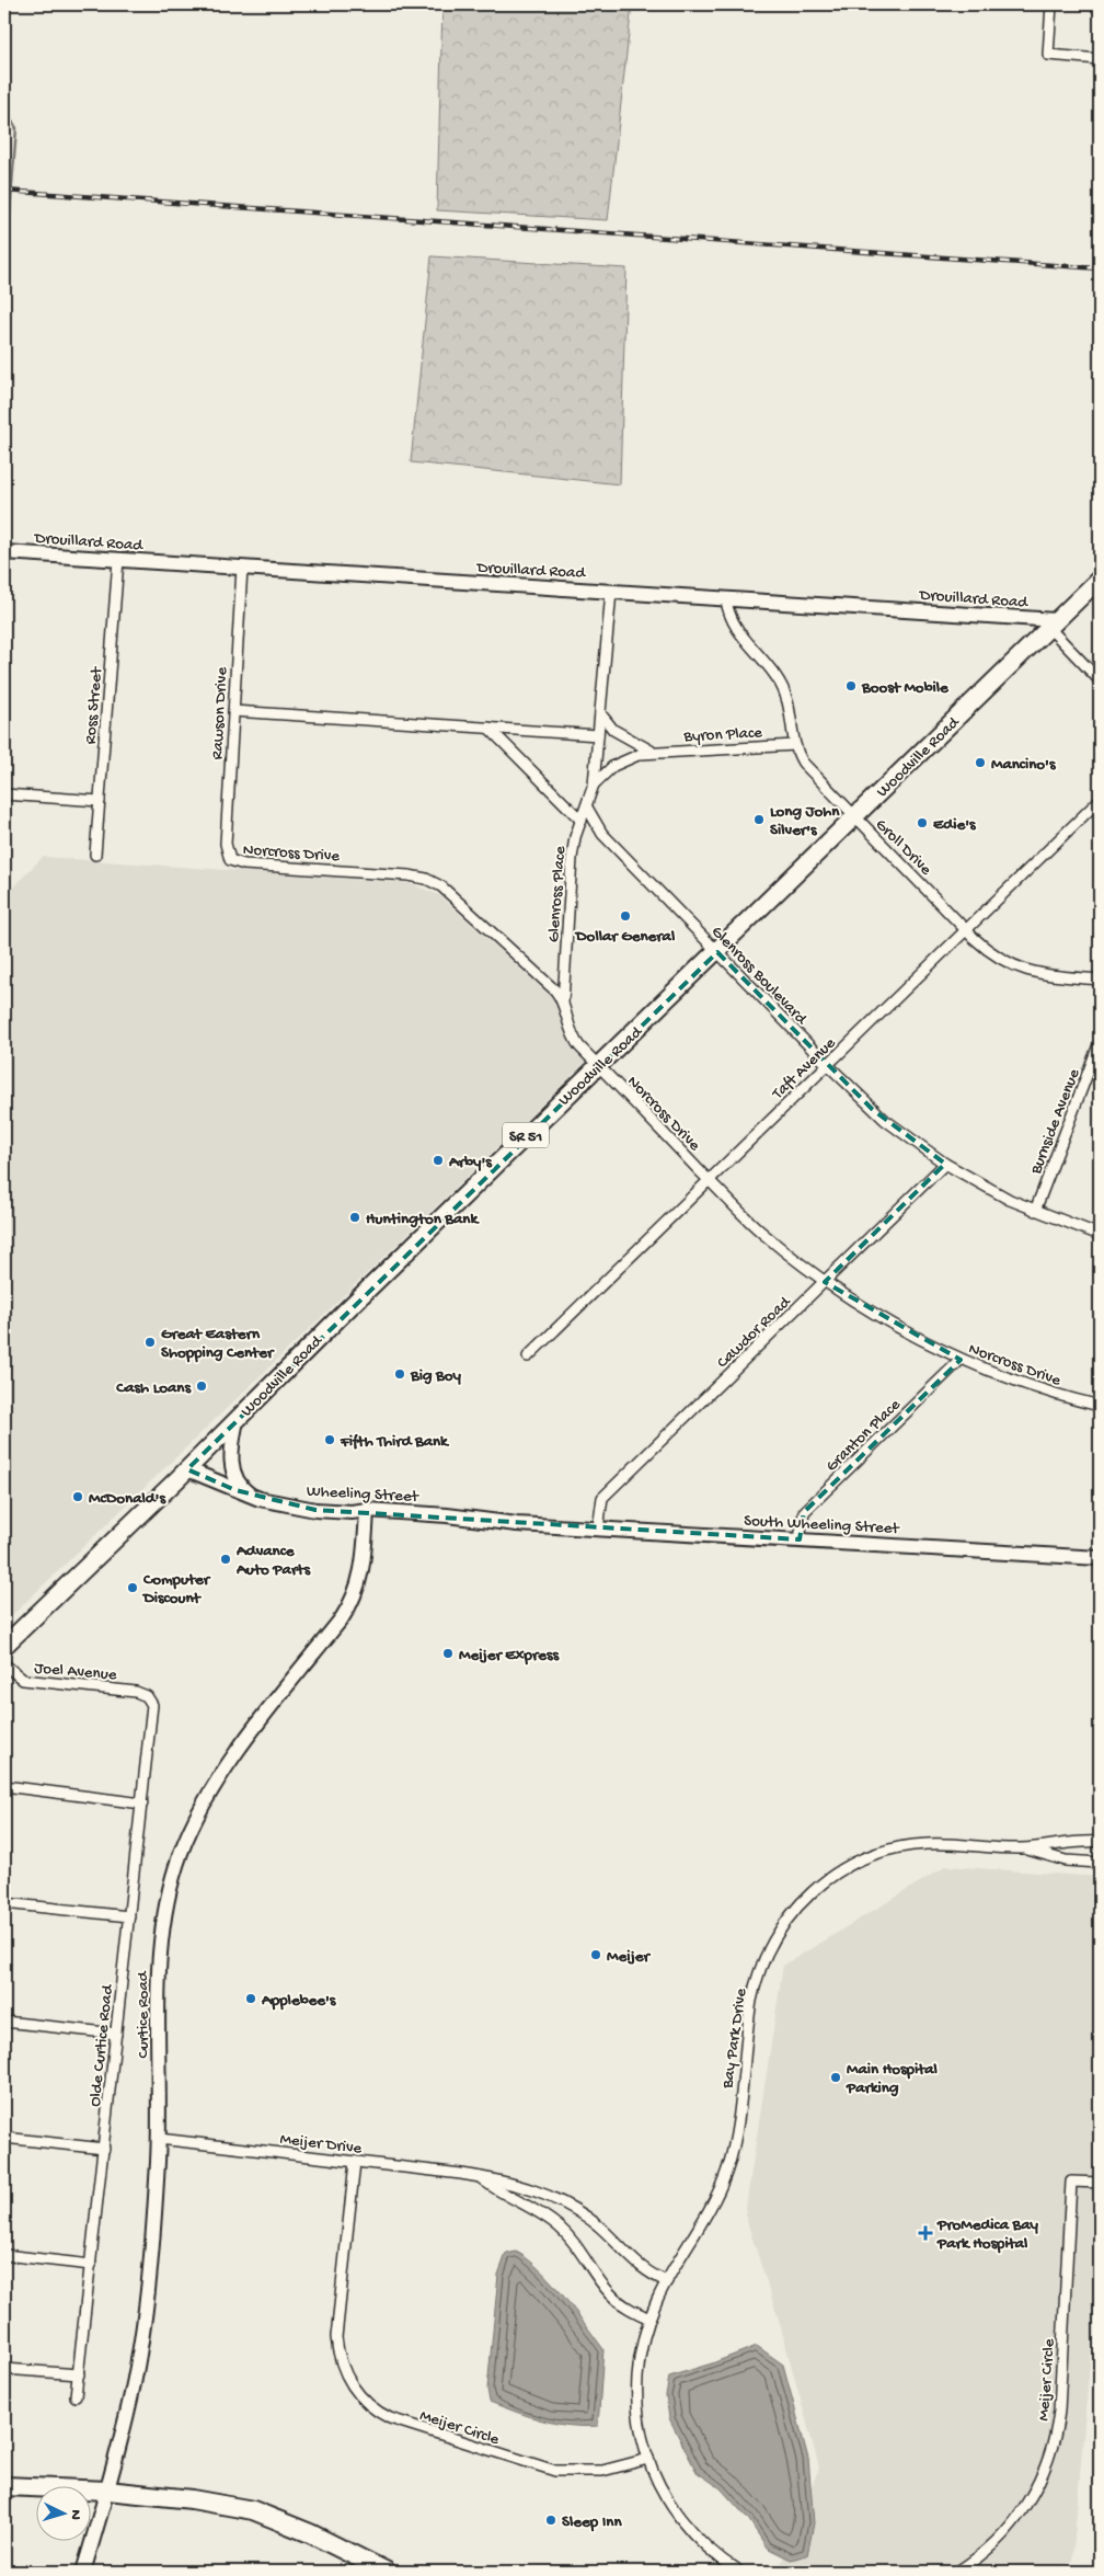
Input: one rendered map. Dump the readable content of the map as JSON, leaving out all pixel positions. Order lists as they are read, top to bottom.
{
  "streets": {
    "main road": ["Woodville Road", "SR 51"],
    "street": [
      "Drouillard Road",
      "Ross Street",
      "Rawson Drive",
      "Byron Place",
      "Groll Drive",
      "Norcross Drive",
      "Glenross Place",
      "Glenross Boulevard",
      "Taft Avenue",
      "Burnside Avenue",
      "Cawdor Road",
      "Granton Place",
      "Wheeling Street",
      "South Wheeling Street",
      "Joel Avenue",
      "Curtice Road",
      "Bay Park Drive",
      "Olde Curtice Road",
      "Meijer Drive",
      "Meijer Circle"
    ]
  },
  "crossings": [
    ["Drouillard Road", "Ross Street"],
    ["Drouillard Road", "Rawson Drive"],
    ["Drouillard Road", "Woodville Road"],
    ["Drouillard Road", "Groll Drive"],
    ["Rawson Drive", "Norcross Drive"],
    ["Byron Place", "Groll Drive"],
    ["Woodville Road", "Groll Drive"],
    ["Woodville Road", "Norcross Drive"],
    ["Woodville Road", "Glenross Boulevard"],
    ["Woodville Road", "Wheeling Street"],
    ["Groll Drive", "Taft Avenue"],
    ["Norcross Drive", "Glenross Place"],
    ["Norcross Drive", "Taft Avenue"],
    ["Norcross Drive", "Cawdor Road"],
    ["Norcross Drive", "Granton Place"],
    ["Glenross Boulevard", "Taft Avenue"],
    ["Glenross Boulevard", "Burnside Avenue"],
    ["Glenross Boulevard", "Cawdor Road"],
    ["Cawdor Road", "South Wheeling Street"],
    ["Granton Place", "South Wheeling Street"],
    ["Wheeling Street", "South Wheeling Street"],
    ["Wheeling Street", "Curtice Road"],
    ["Joel Avenue", "Olde Curtice Road"],
    ["Curtice Road", "Meijer Drive"],
    ["Bay Park Drive", "Meijer Drive"],
    ["Bay Park Drive", "Meijer Circle"],
    ["Meijer Drive", "Meijer Circle"]
  ],
  "places": {
    "other": [
      "Boost Mobile",
      "Mancino's",
      "Long John Silver's",
      "Edie's",
      "Dollar General",
      "Arby's",
      "Huntington Bank",
      "Great Eastern Shopping Center",
      "Big Boy",
      "Cash Loans",
      "Fifth Third Bank",
      "McDonald's",
      "Advance Auto Parts",
      "Computer Discount",
      "Meijer Express",
      "Meijer",
      "Applebee's",
      "Main Hospital Parking",
      "Sleep Inn"
    ],
    "health": ["ProMedica Bay Park Hospital"]
  },
  "north": "right"
}
